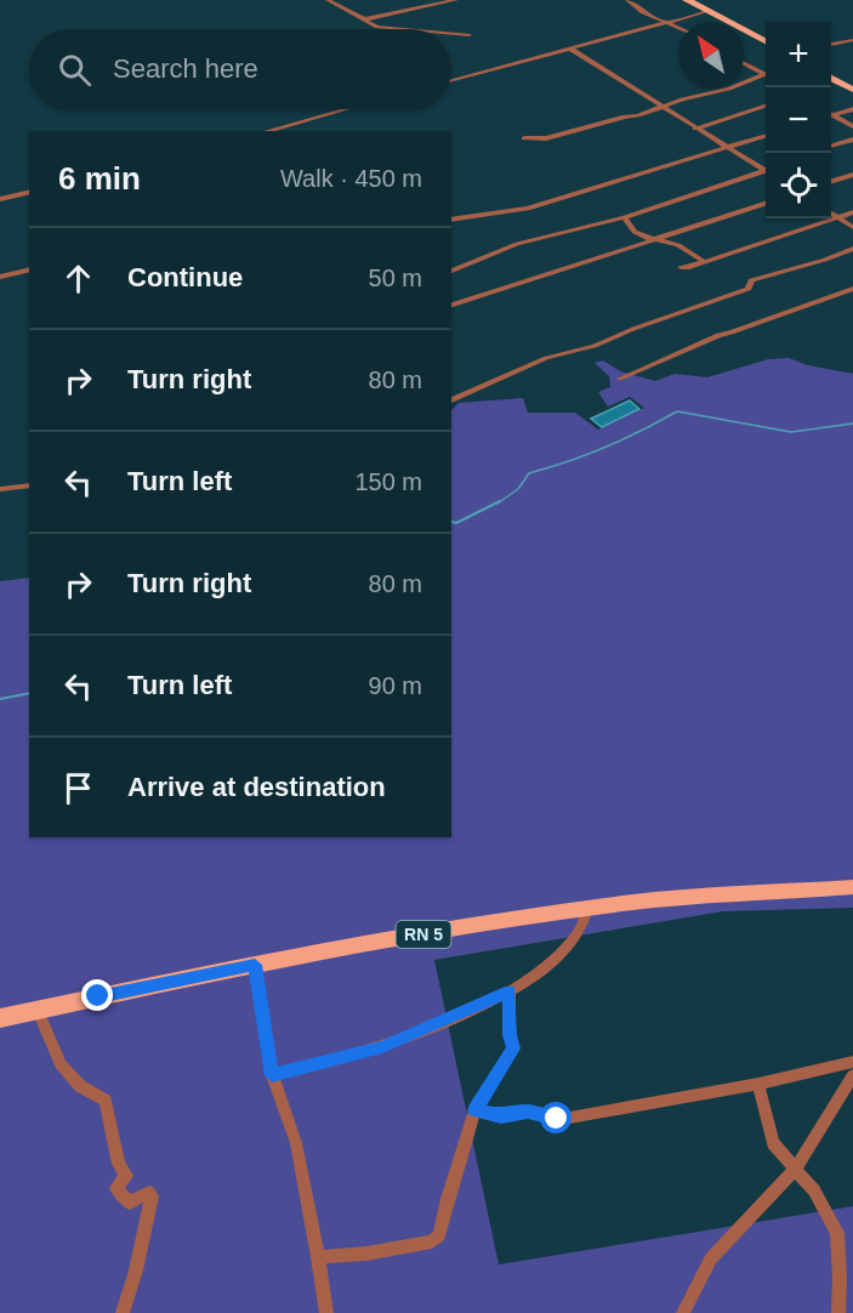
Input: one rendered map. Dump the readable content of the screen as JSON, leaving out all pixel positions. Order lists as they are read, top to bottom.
{
  "streets": {
    "main road": ["RN 5"]
  },
  "north": "top left",
  "page": {
    "map_buttons": ["+", "−"],
    "search": "Search here",
    "heading": ["6 min", "Walk · 450 m"],
    "list": [
      ["Continue", "50 m"],
      ["Turn right", "80 m"],
      ["Turn left", "150 m"],
      ["Turn right", "80 m"],
      ["Turn left", "90 m"],
      "Arrive at destination"
    ]
  }
}
